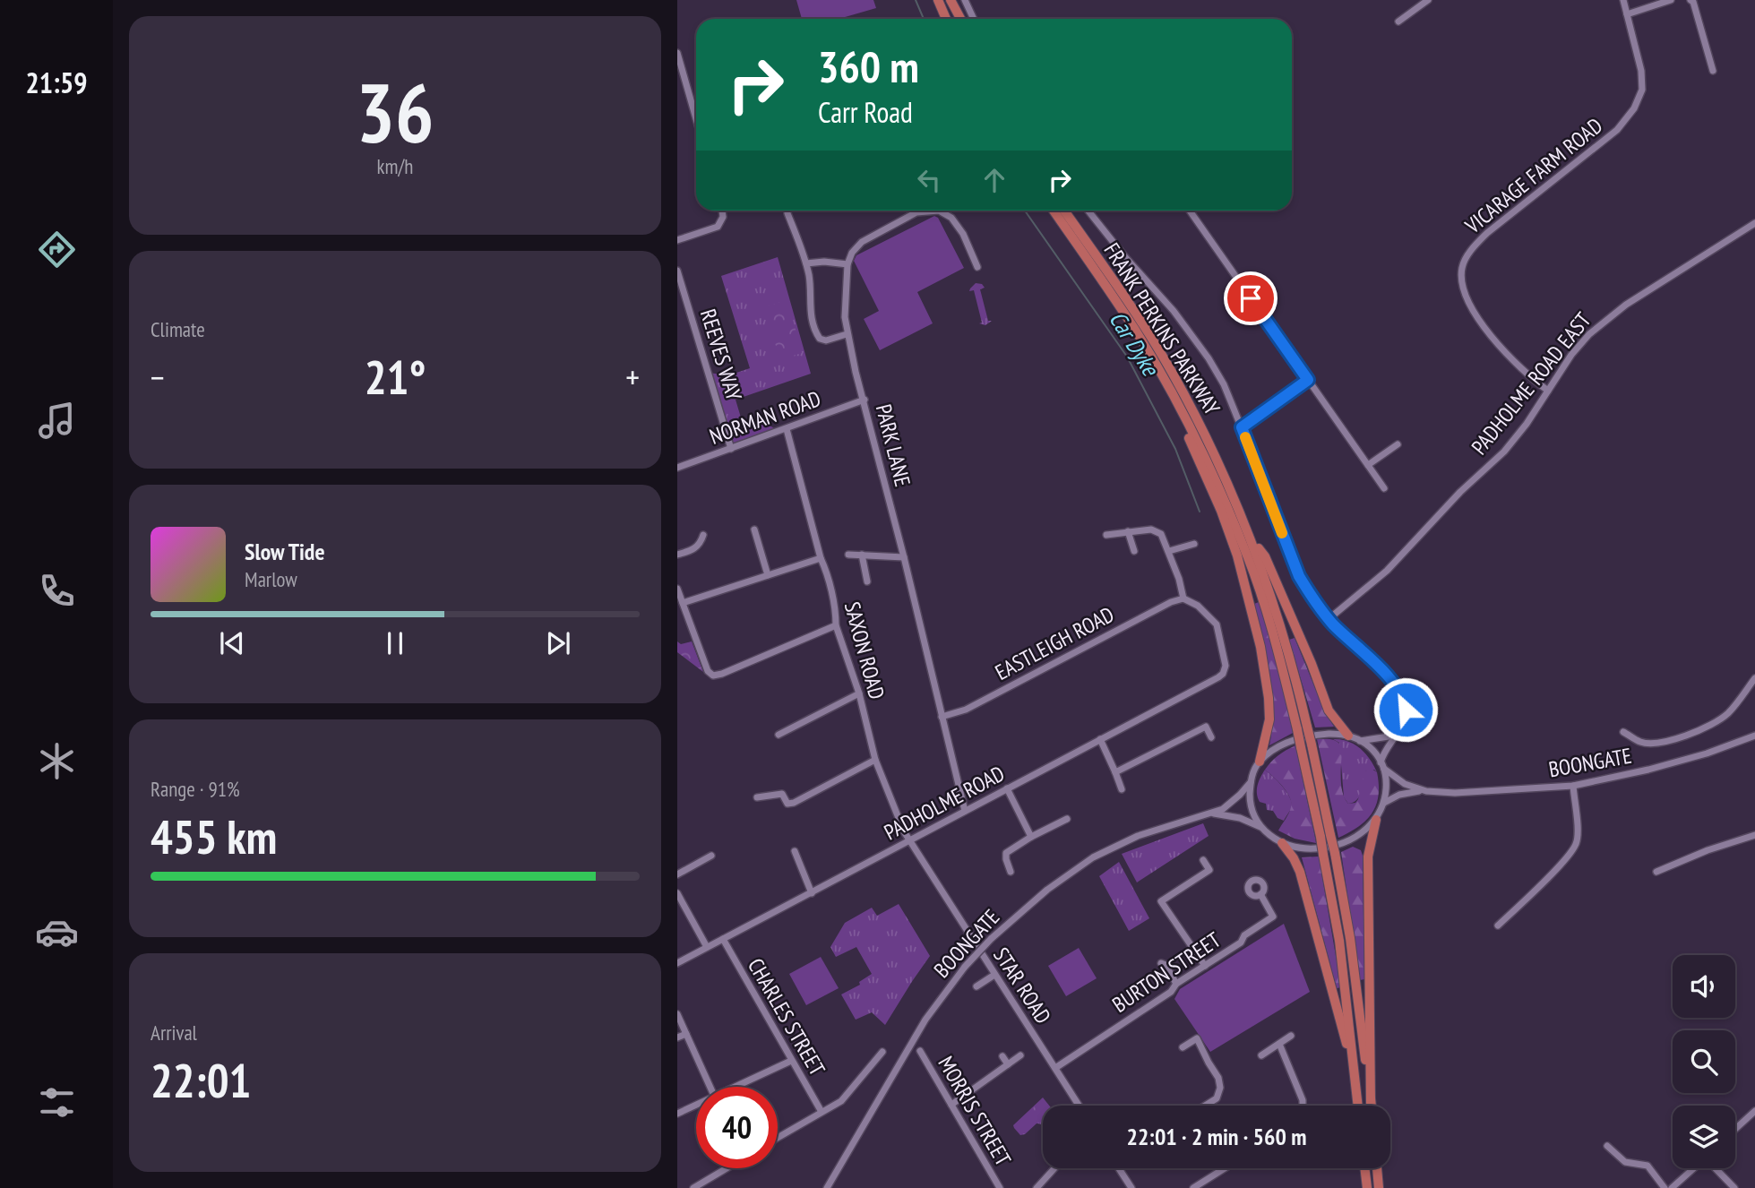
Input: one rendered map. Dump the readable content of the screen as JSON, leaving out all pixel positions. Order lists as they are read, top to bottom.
{
  "streets": {
    "highway": ["FRANK PERKINS PARKWAY"],
    "street": [
      "VICARAGE FARM ROAD",
      "REEVES WAY",
      "PADHOLME ROAD EAST",
      "NORMAN ROAD",
      "PARK LANE",
      "EASTLEIGH ROAD",
      "SAXON ROAD",
      "BOONGATE",
      "PADHOLME ROAD",
      "BURTON STREET",
      "STAR ROAD",
      "CHARLES STREET",
      "MORRIS STREET"
    ]
  },
  "crossings": [
    ["VICARAGE FARM ROAD", "PADHOLME ROAD EAST"],
    ["REEVES WAY", "NORMAN ROAD"],
    ["NORMAN ROAD", "PARK LANE"],
    ["NORMAN ROAD", "SAXON ROAD"],
    ["PARK LANE", "EASTLEIGH ROAD"],
    ["PARK LANE", "PADHOLME ROAD"],
    ["EASTLEIGH ROAD", "PADHOLME ROAD"],
    ["SAXON ROAD", "PADHOLME ROAD"],
    ["SAXON ROAD", "STAR ROAD"],
    ["PADHOLME ROAD", "STAR ROAD"],
    ["PADHOLME ROAD", "CHARLES STREET"],
    ["BURTON STREET", "STAR ROAD"]
  ],
  "water": ["Car Dyke"],
  "page": {
    "tabs": "21:59",
    "tile": [
      ["36", "km/h"],
      "Climate",
      ["Range · 91%", "455 km"],
      ["Arrival", "22:01"]
    ],
    "turn": ["360 m", "Carr Road"],
    "heat": ["−", "21°", "+"],
    "song": ["Slow Tide", "Marlow"],
    "limit": "40",
    "trip": "22:01 · 2 min · 560 m"
  }
}
